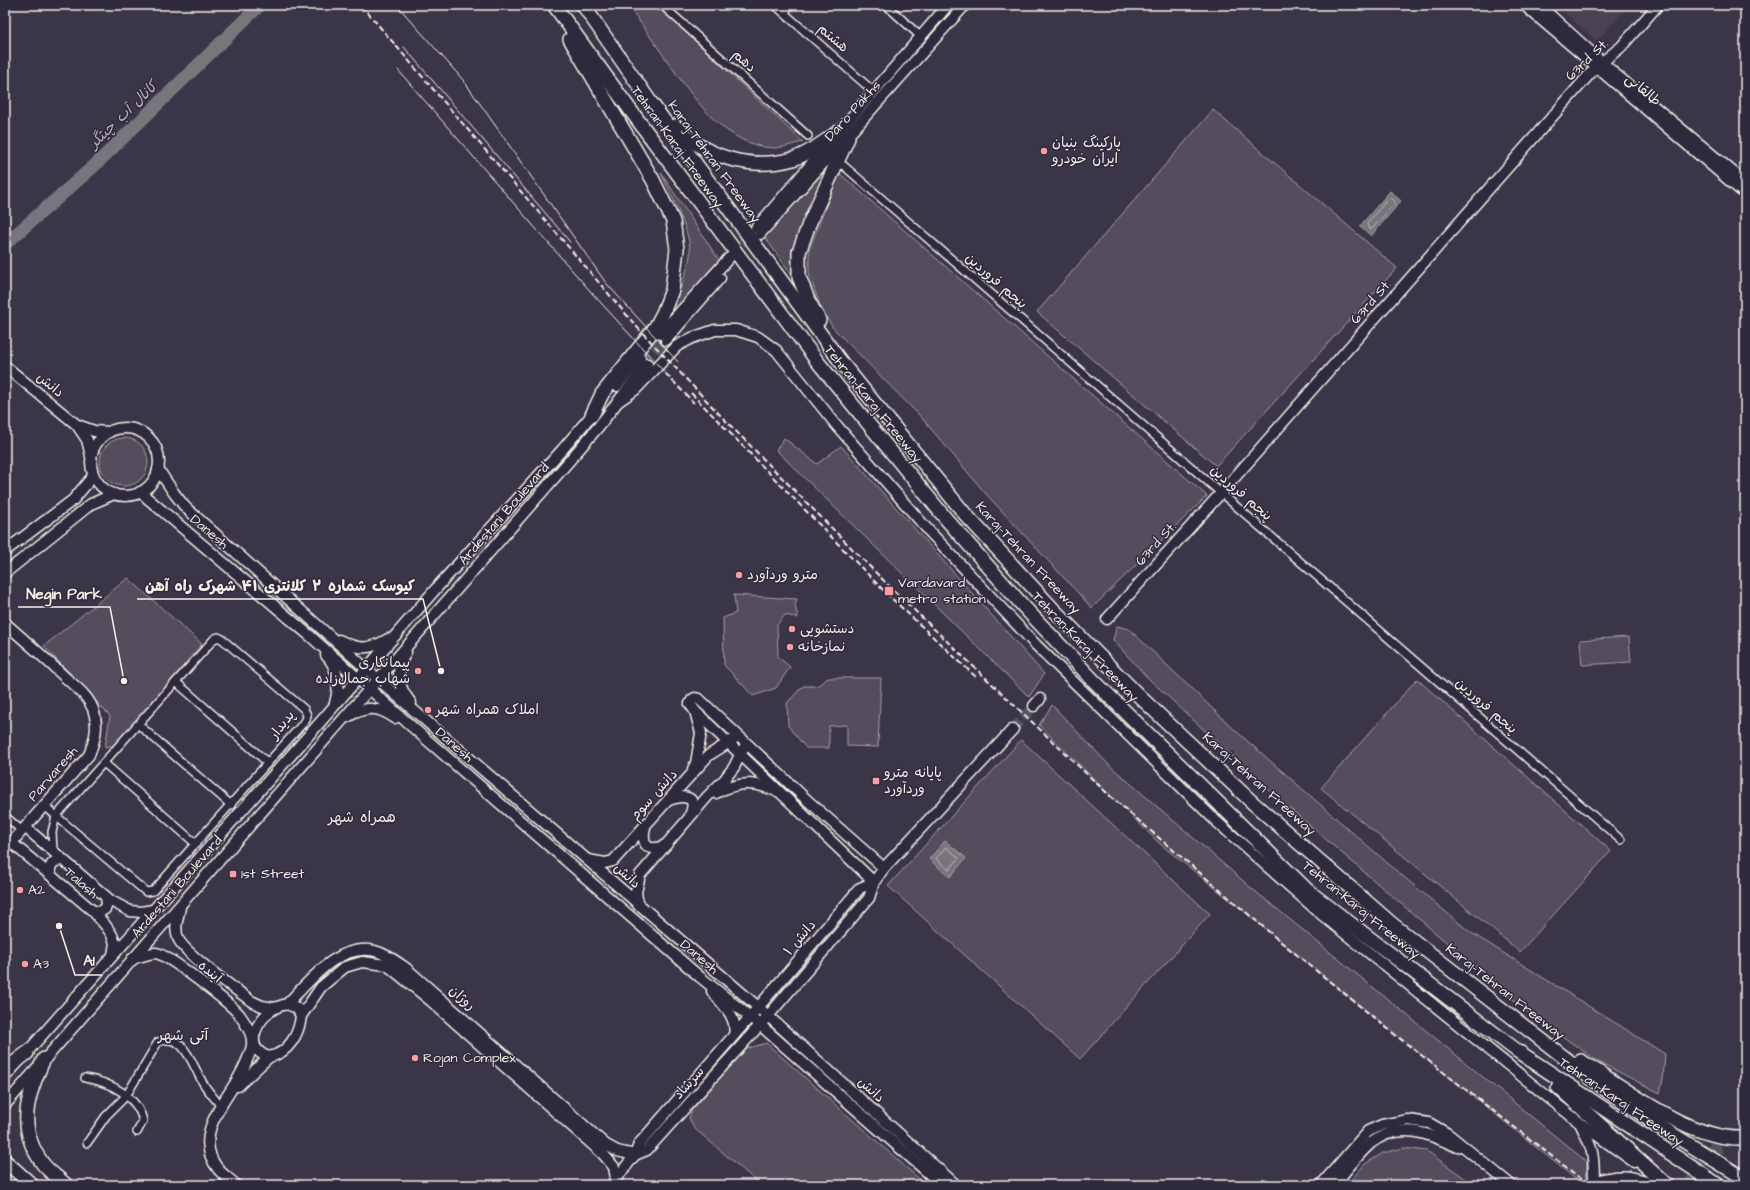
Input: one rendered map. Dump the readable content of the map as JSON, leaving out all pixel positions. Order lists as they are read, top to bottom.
{
  "streets": {
    "highway": ["Tehran-Karaj Freeway", "karaj-Tehran Freeway", "Karaj-Tehran Freeway"],
    "street": [
      "هشتم",
      "63rd St.",
      "دهم",
      "طالقانی",
      "Daro Pakhs",
      "پنجم فروردین",
      "دانش",
      "Ardestani Boulevard",
      "Danesh",
      "پدیدار",
      "Parvaresh",
      "دانش سوم",
      "Talash",
      "دانش ۱",
      "آینده",
      "روژان",
      "سرشاد"
    ]
  },
  "crossings": [
    ["63rd St.", "طالقانی"],
    ["63rd St.", "پنجم فروردین"],
    ["karaj-Tehran Freeway", "Karaj-Tehran Freeway"],
    ["دانش", "Danesh"],
    ["دانش", "دانش سوم"],
    ["دانش", "دانش ۱"],
    ["دانش", "سرشاد"],
    ["Ardestani Boulevard", "Danesh"],
    ["Ardestani Boulevard", "Talash"],
    ["Ardestani Boulevard", "آینده"],
    ["Danesh", "دانش سوم"],
    ["Danesh", "دانش ۱"],
    ["Danesh", "سرشاد"],
    ["Parvaresh", "Talash"],
    ["دانش ۱", "سرشاد"],
    ["آینده", "روژان"]
  ],
  "districts": ["همراه شهر", "آتی شهر"],
  "water": ["کانال آب چیتگر"],
  "places": {
    "other": [
      "پارکینگ بنیان ایران خودرو",
      "مترو وردآورد",
      "دستشویی",
      "نمازخانه",
      "پیمانکاری شهاب جمال‌زاده",
      "کیوسک شماره ۲ کلانتری ۴۱ شهرک راه آهن",
      "Negin Park",
      "املاک همراه شهر",
      "A2",
      "A1",
      "A3",
      "Rojan Complex"
    ],
    "transit": ["Vardavard metro station", "پایانه مترو وردآورد", "1st Street"]
  }
}
